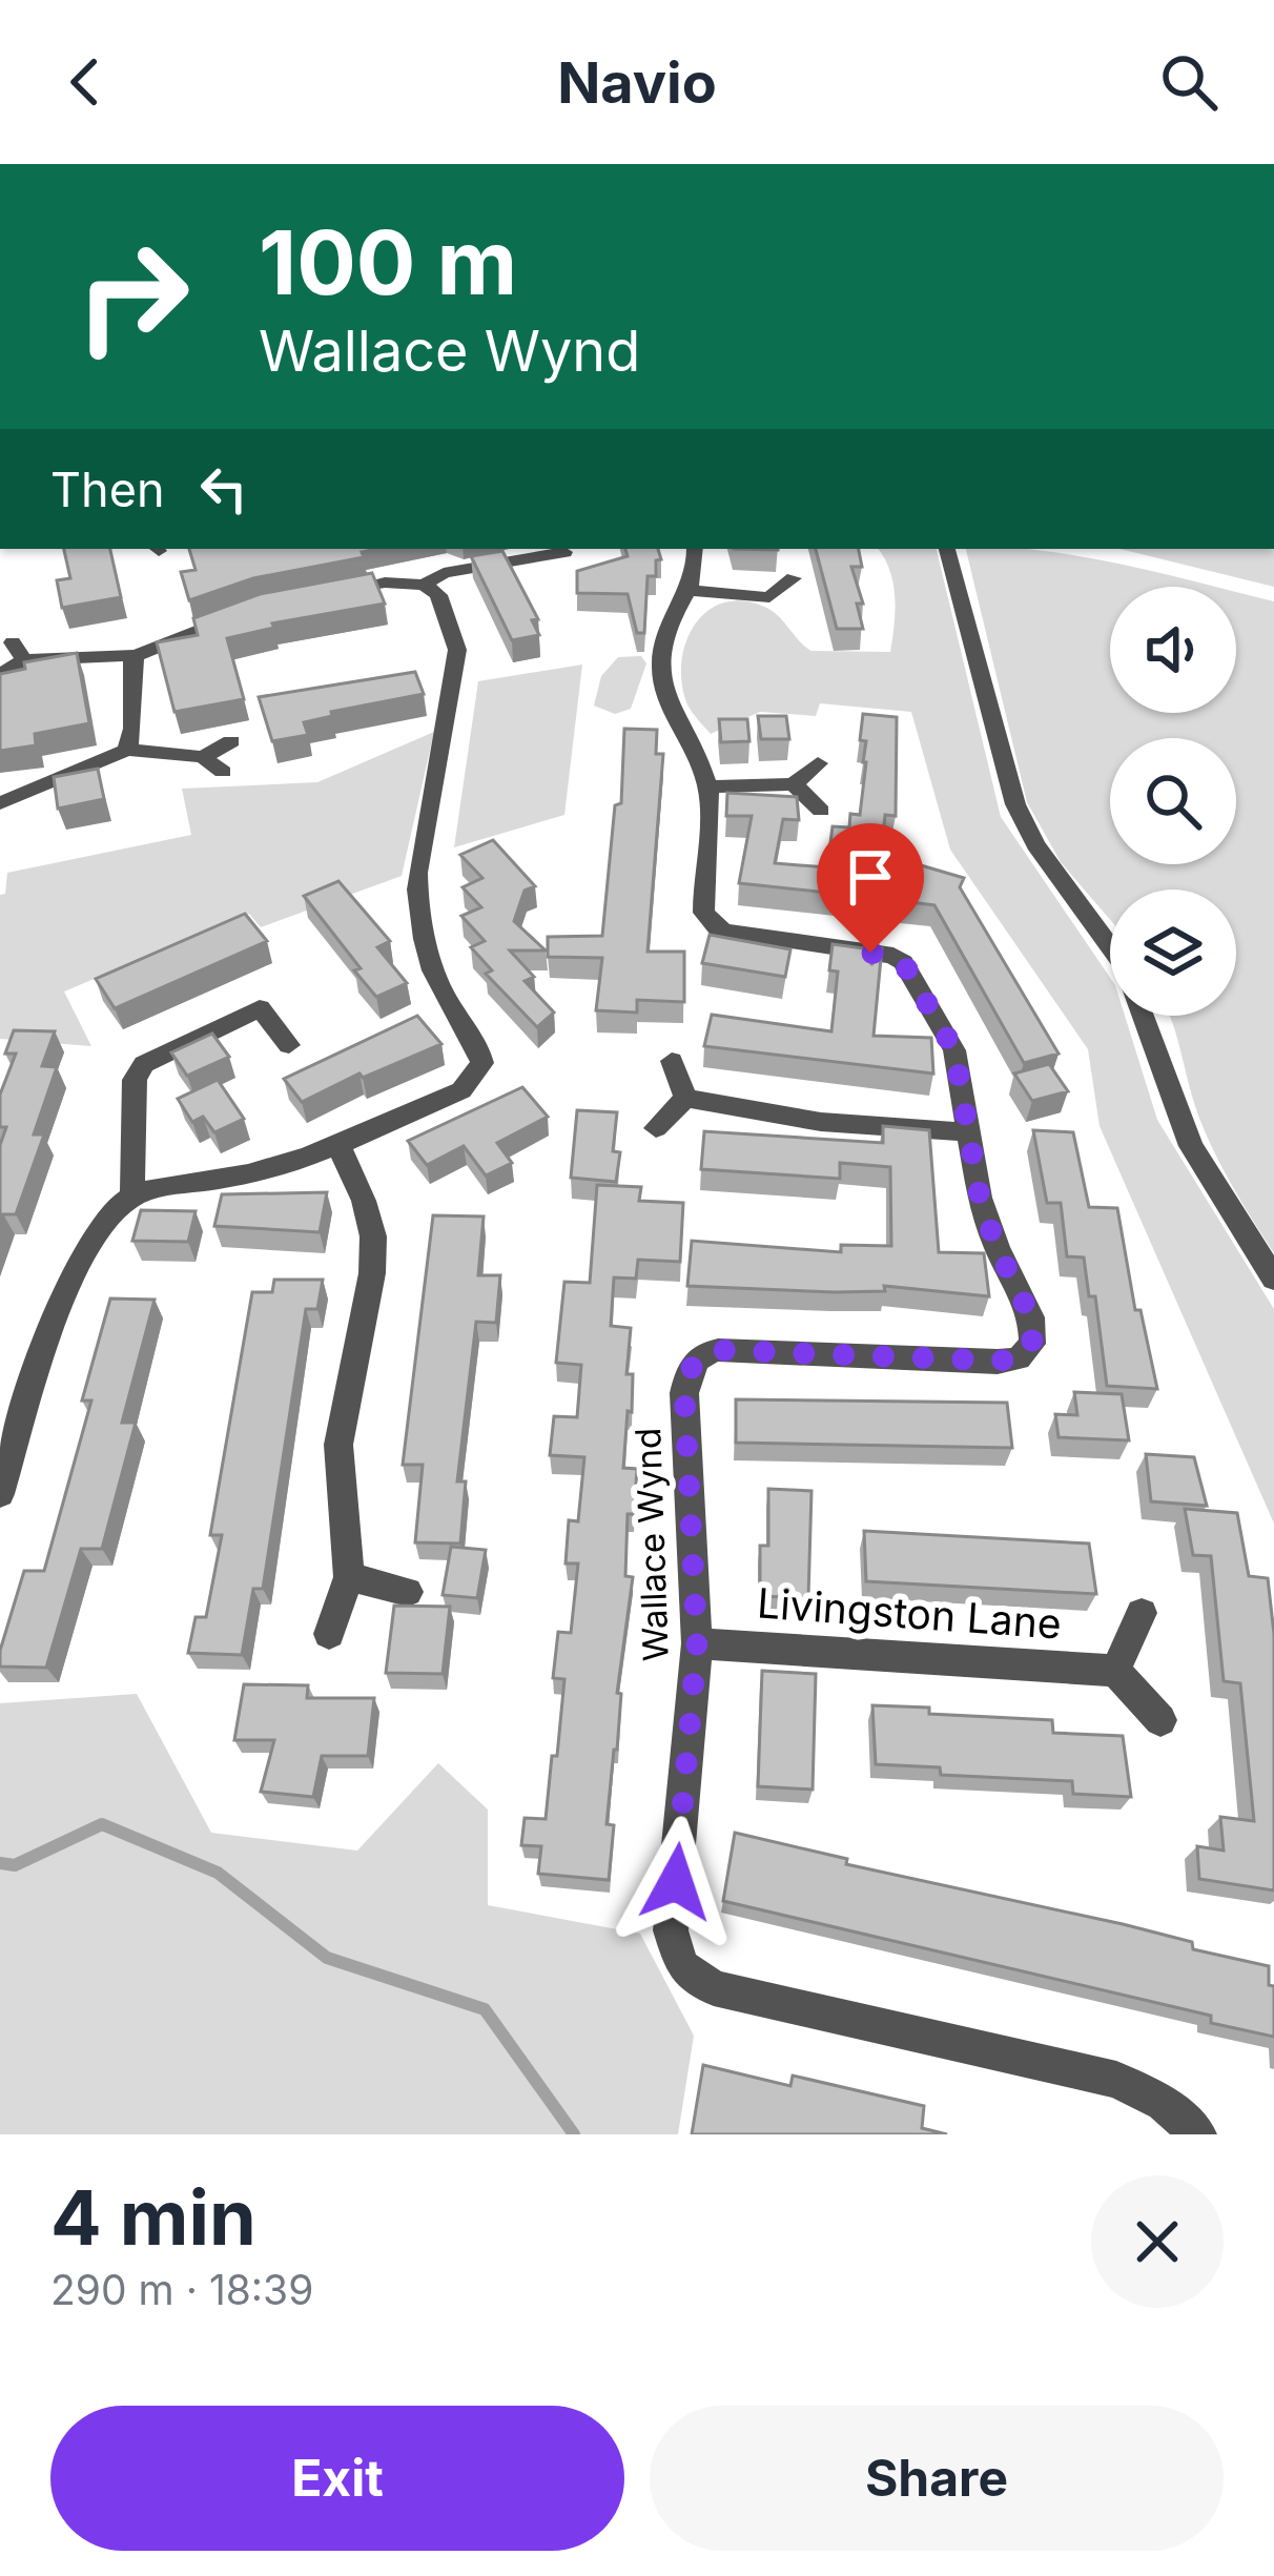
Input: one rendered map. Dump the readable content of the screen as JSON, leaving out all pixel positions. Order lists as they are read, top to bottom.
{
  "streets": {
    "street": ["Wallace Wynd", "Livingston Lane"]
  },
  "crossings": [
    ["Wallace Wynd", "Livingston Lane"]
  ],
  "page": {
    "header": "Navio",
    "turn": ["100 m", "Wallace Wynd"],
    "then": "Then",
    "heading": ["4 min", "290 m · 18:39"],
    "buttons": ["Exit", "Share"]
  }
}
